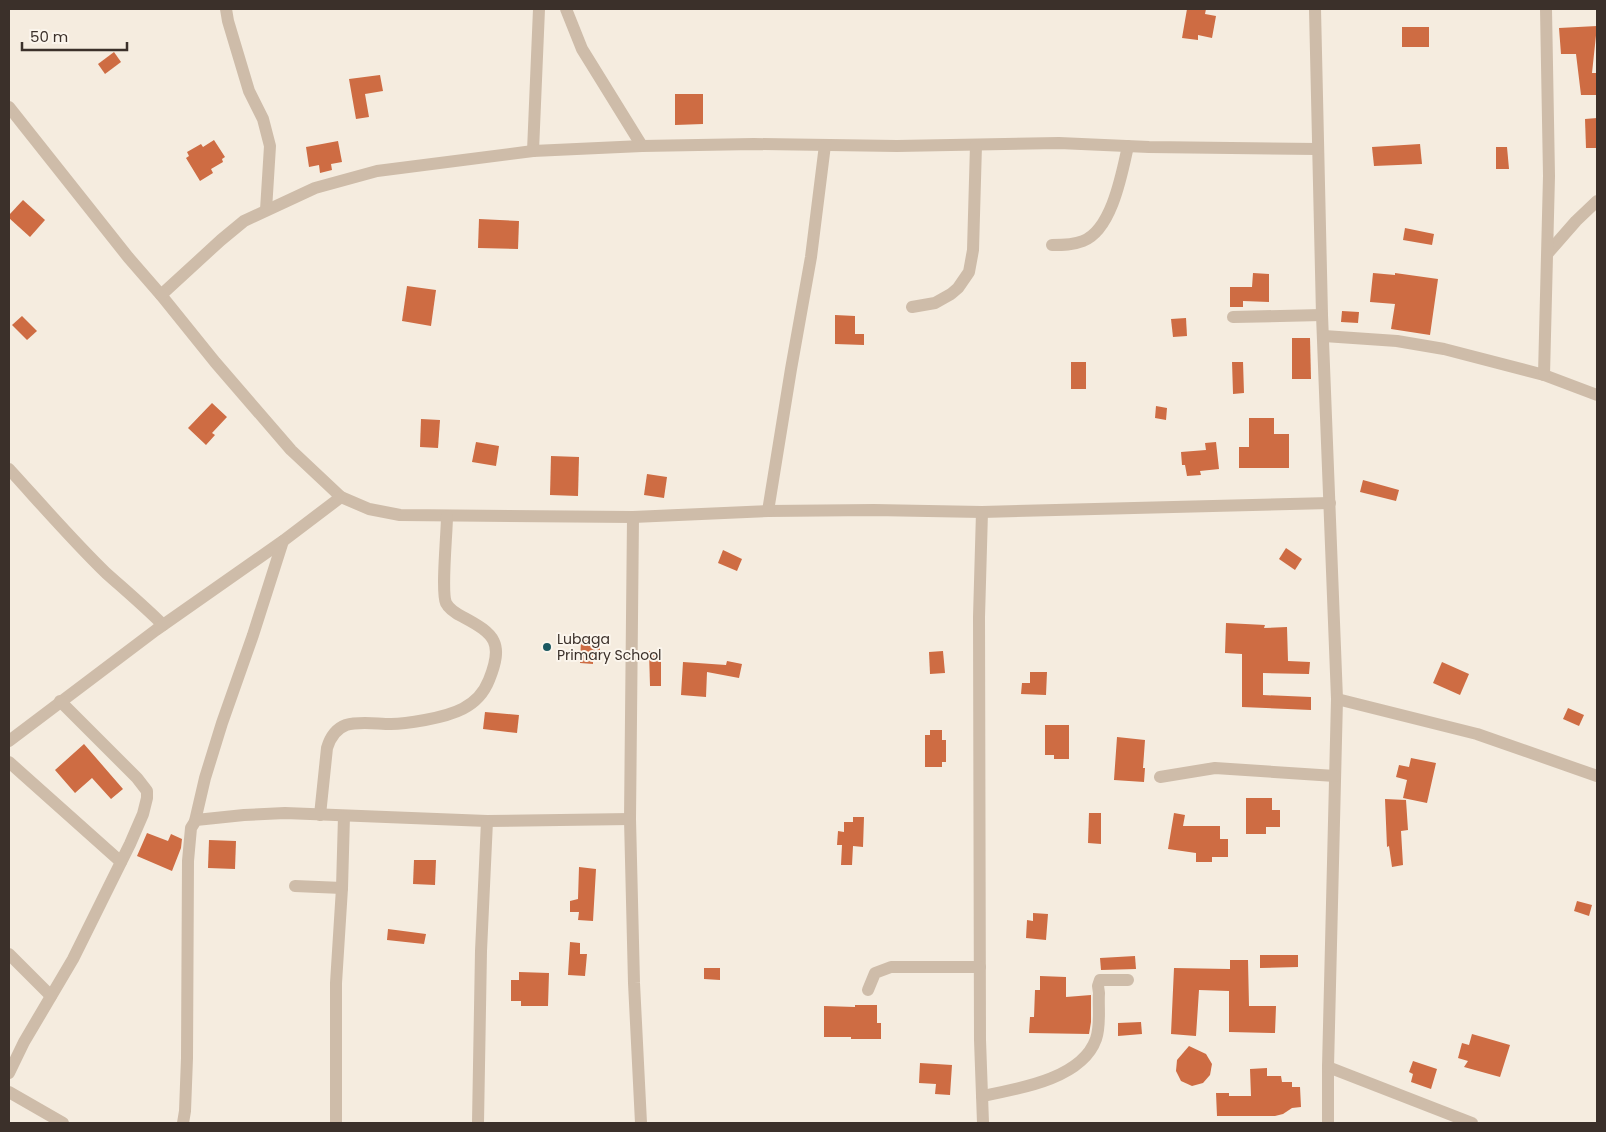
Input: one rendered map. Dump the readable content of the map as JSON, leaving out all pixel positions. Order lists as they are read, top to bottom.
{
  "places": ["Lubaga Primary School"],
  "scale_bar": "50 m"
}
